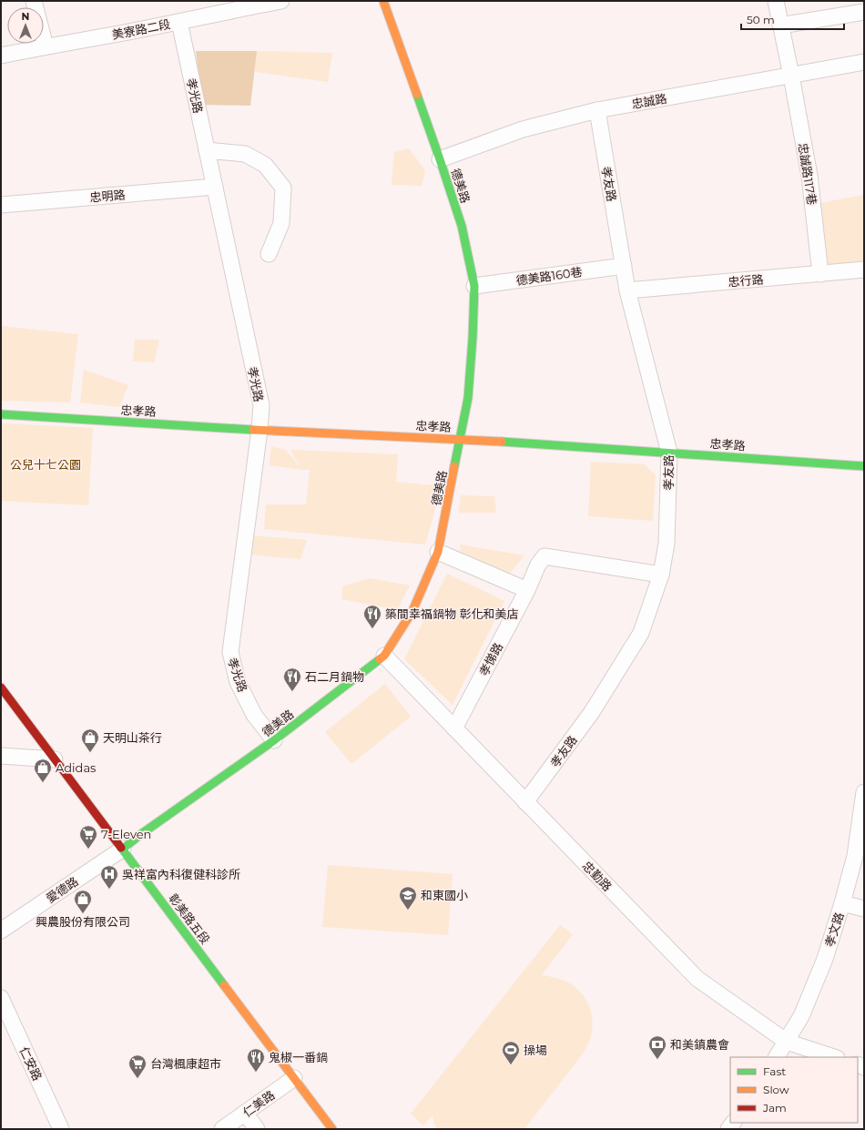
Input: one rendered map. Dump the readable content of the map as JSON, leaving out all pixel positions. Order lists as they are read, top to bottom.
{
  "streets": {
    "main road": ["德美路", "忠孝路", "彰美路五段"],
    "street": [
      "美寮路二段",
      "孝光路",
      "忠誠路",
      "忠誠路117巷",
      "孝友路",
      "忠明路",
      "德美路160巷",
      "忠行路",
      "孝悌路",
      "忠勤路",
      "愛德路",
      "孝文路",
      "仁安路",
      "仁美路"
    ]
  },
  "crossings": [
    ["美寮路二段", "孝光路"],
    ["孝光路", "德美路"],
    ["孝光路", "忠明路"],
    ["孝光路", "忠孝路"],
    ["忠誠路", "忠誠路117巷"],
    ["忠誠路", "孝友路"],
    ["忠誠路", "德美路"],
    ["忠誠路117巷", "忠行路"],
    ["孝友路", "德美路160巷"],
    ["孝友路", "忠行路"],
    ["孝友路", "忠孝路"],
    ["孝友路", "孝悌路"],
    ["孝友路", "忠勤路"],
    ["德美路", "德美路160巷"],
    ["德美路", "忠孝路"],
    ["德美路", "忠勤路"],
    ["德美路", "愛德路"],
    ["德美路", "彰美路五段"],
    ["孝悌路", "忠勤路"],
    ["忠勤路", "孝文路"],
    ["愛德路", "彰美路五段"],
    ["彰美路五段", "仁美路"]
  ],
  "parks": ["公兒十七公園"],
  "places": {
    "restaurant": ["築間幸福鍋物 彰化和美店", "石二月鍋物", "鬼椒一番鍋"],
    "shop": ["天明山茶行", "Adidas", "興農股份有限公司"],
    "supermarket": ["7-Eleven", "台灣楓康超市"],
    "hospital": ["吳祥富內科復健科診所"],
    "school or university": ["和東國小"],
    "bank": ["和美鎮農會"],
    "sports": ["操場"]
  },
  "legend": ["Fast", "Slow", "Jam"],
  "scale_bar": "50 m",
  "north": "top"
}
